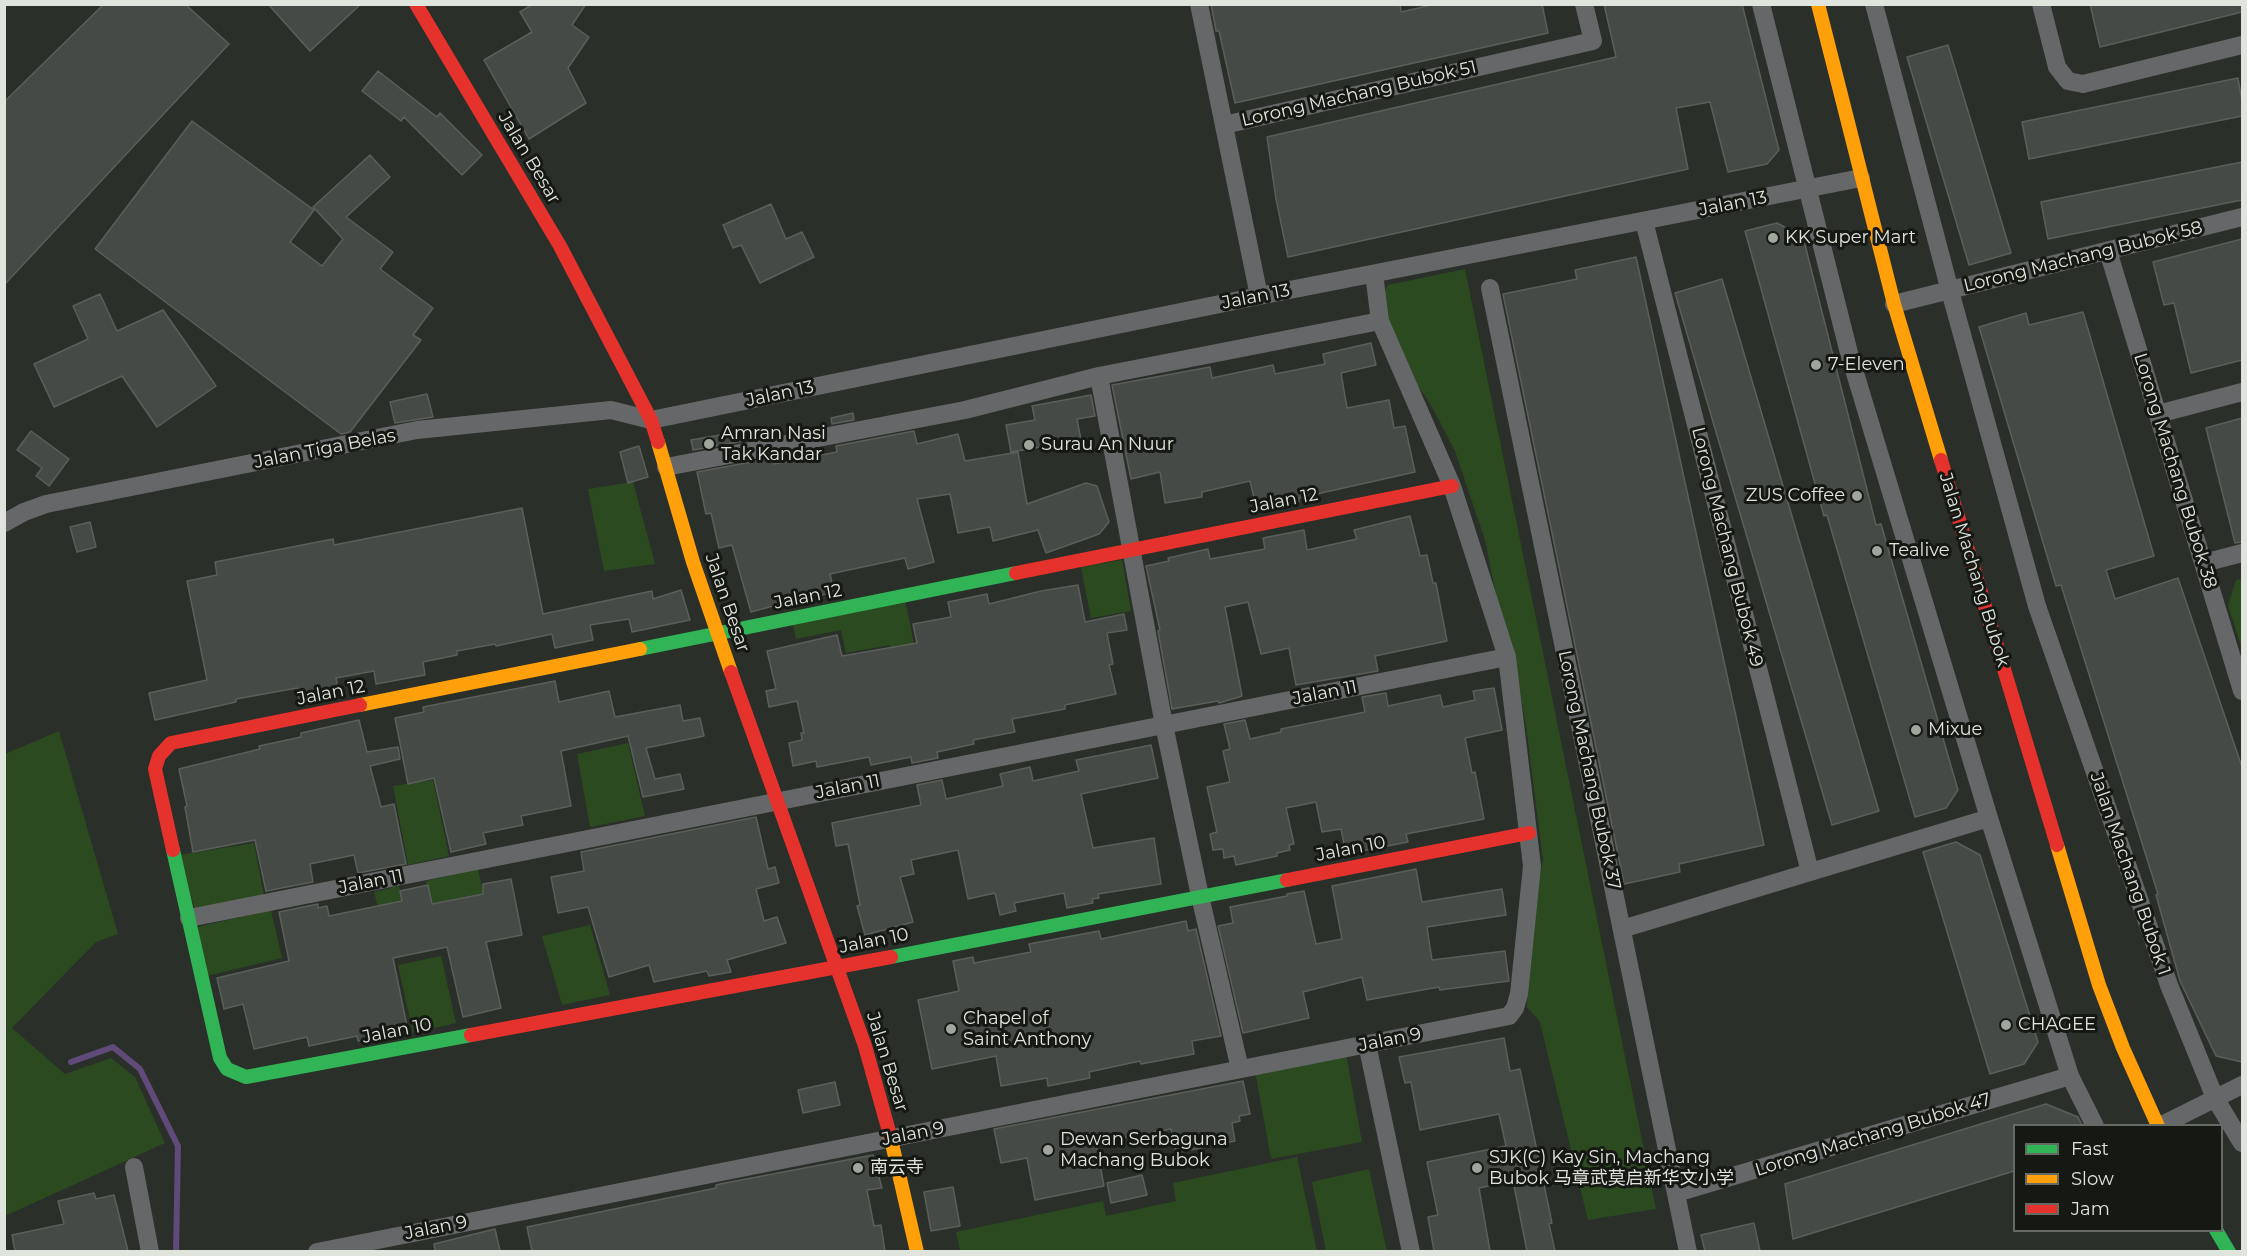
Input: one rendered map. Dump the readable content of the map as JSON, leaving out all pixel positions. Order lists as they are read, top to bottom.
{
  "streets": {
    "street": [
      "Lorong Machang Bubok 51",
      "Jalan Besar",
      "Jalan 13",
      "Lorong Machang Bubok 58",
      "Jalan Tiga Belas",
      "Lorong Machang Bubok 38",
      "Jalan 12",
      "Lorong Machang Bubok 49",
      "Jalan Machang Bubok",
      "Jalan 11",
      "Lorong Machang Bubok 37",
      "Jalan 10",
      "Jalan Machang Bubok 1",
      "Jalan 9",
      "Lorong Machang Bubok 47"
    ]
  },
  "crossings": [
    ["Lorong Machang Bubok 51", "Jalan 13"],
    ["Jalan Besar", "Jalan 13"],
    ["Jalan Besar", "Jalan Tiga Belas"],
    ["Jalan Besar", "Jalan 12"],
    ["Jalan Besar", "Jalan 11"],
    ["Jalan Besar", "Jalan 10"],
    ["Jalan Besar", "Jalan 9"],
    ["Jalan 13", "Jalan Tiga Belas"],
    ["Jalan 13", "Lorong Machang Bubok 49"],
    ["Jalan 13", "Jalan Machang Bubok"],
    ["Lorong Machang Bubok 58", "Lorong Machang Bubok 38"],
    ["Lorong Machang Bubok 58", "Jalan Machang Bubok"],
    ["Lorong Machang Bubok 58", "Jalan Machang Bubok 1"],
    ["Jalan 12", "Jalan 11"],
    ["Jalan 12", "Jalan 10"],
    ["Jalan 11", "Jalan 10"],
    ["Lorong Machang Bubok 37", "Lorong Machang Bubok 47"],
    ["Jalan 10", "Jalan 9"]
  ],
  "places": [
    "KK Super Mart",
    "7-Eleven",
    "Amran Nasi Tak Kandar",
    "Surau An Nuur",
    "ZUS Coffee",
    "Tealive",
    "Mixue",
    "CHAGEE",
    "Chapel of Saint Anthony",
    "Dewan Serbaguna Machang Bubok",
    "南云寺",
    "SJK(C) Kay Sin, Machang Bubok 马章武莫启新华文小学"
  ],
  "legend": ["Fast", "Slow", "Jam"]
}
